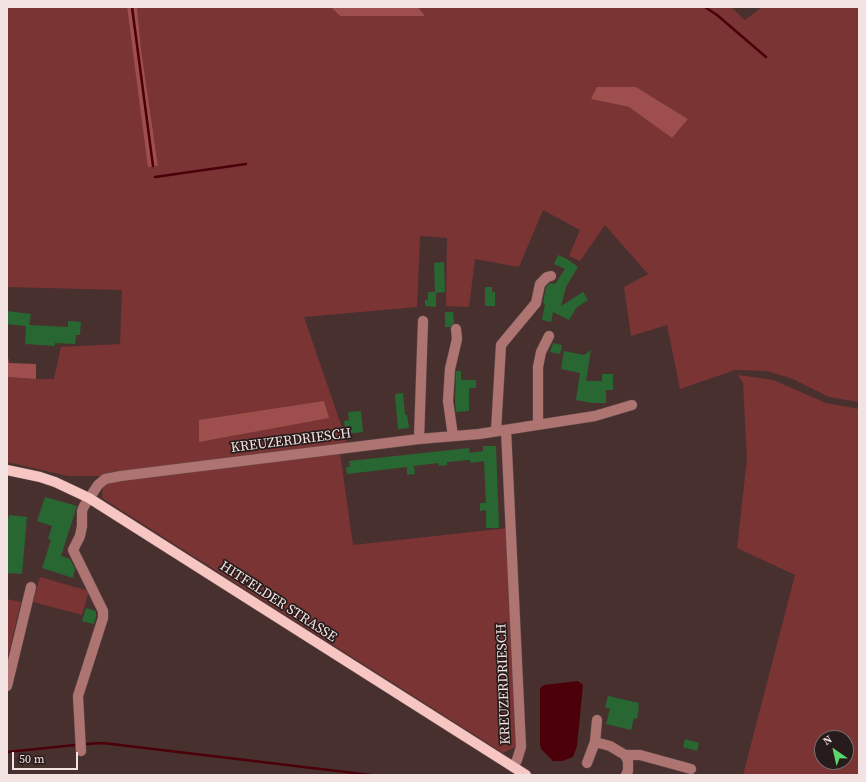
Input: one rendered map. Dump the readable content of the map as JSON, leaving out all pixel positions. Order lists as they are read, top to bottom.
{
  "streets": {
    "main road": ["HITFELDER STRASSE"],
    "street": ["KREUZERDRIESCH"]
  },
  "crossings": [
    ["KREUZERDRIESCH", "HITFELDER STRASSE"]
  ],
  "scale_bar": "50 m",
  "north": "top left"
}
